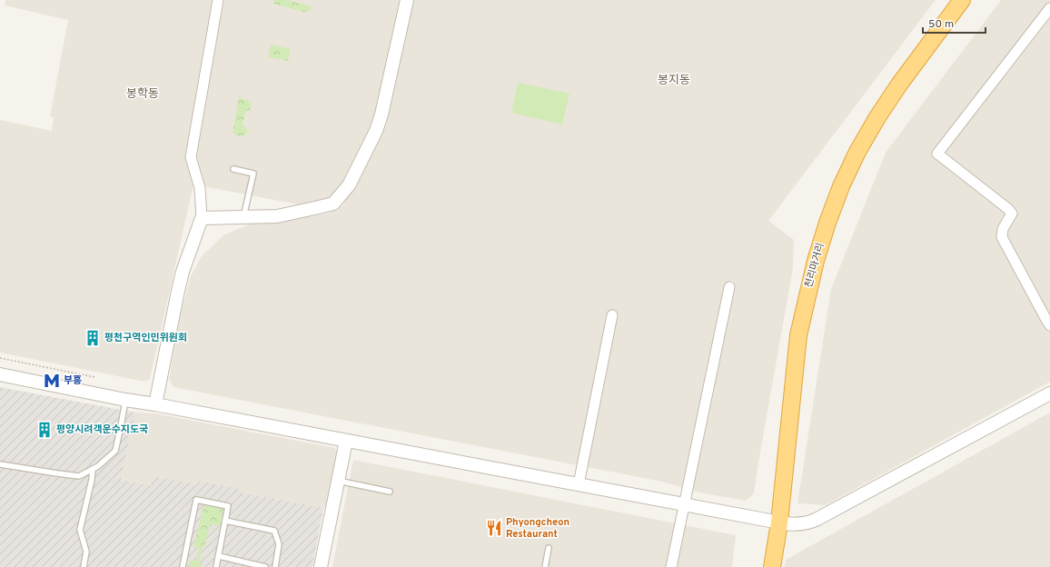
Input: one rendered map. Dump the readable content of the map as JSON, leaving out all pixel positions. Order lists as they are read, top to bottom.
{
  "streets": {
    "highway": ["천리마거리"]
  },
  "districts": ["봉지동", "봉학동"],
  "places": {
    "building": ["평천구역인민위원회", "평양시려객운수지도국"],
    "metro station": ["부흥"],
    "restaurant": ["Phyongcheon Restaurant"]
  },
  "scale_bar": "50 m"
}
